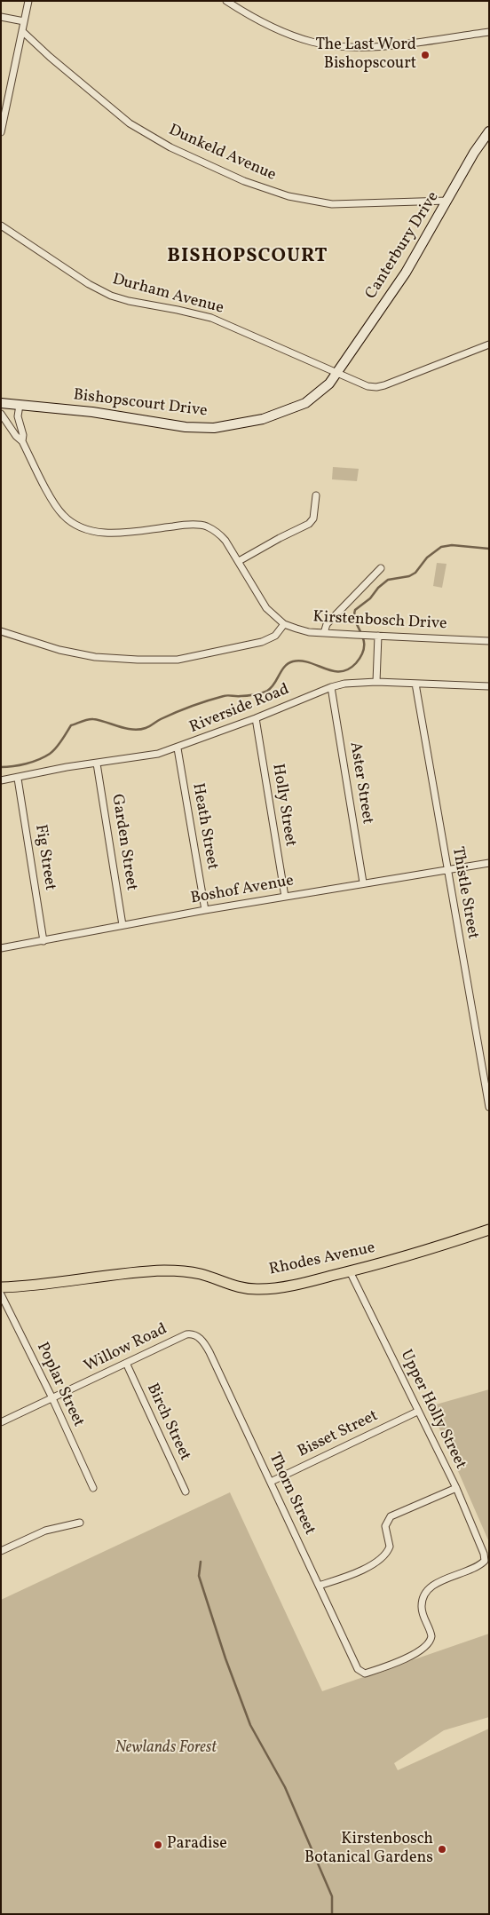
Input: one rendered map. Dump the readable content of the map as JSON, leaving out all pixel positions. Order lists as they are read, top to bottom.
{
  "streets": {
    "main road": ["Rhodes Avenue"],
    "street": [
      "Dunkeld Avenue",
      "Canterbury Drive",
      "Durham Avenue",
      "Bishopscourt Drive",
      "Kirstenbosch Drive",
      "Riverside Road",
      "Aster Street",
      "Holly Street",
      "Heath Street",
      "Garden Street",
      "Fig Street",
      "Boshof Avenue",
      "Thistle Street",
      "Willow Road",
      "Poplar Street",
      "Upper Holly Street",
      "Birch Street",
      "Bisset Street",
      "Thorn Street"
    ]
  },
  "crossings": [
    ["Dunkeld Avenue", "Canterbury Drive"],
    ["Canterbury Drive", "Durham Avenue"],
    ["Canterbury Drive", "Bishopscourt Drive"],
    ["Durham Avenue", "Bishopscourt Drive"],
    ["Bishopscourt Drive", "Kirstenbosch Drive"],
    ["Riverside Road", "Aster Street"],
    ["Riverside Road", "Holly Street"],
    ["Riverside Road", "Heath Street"],
    ["Riverside Road", "Garden Street"],
    ["Riverside Road", "Fig Street"],
    ["Riverside Road", "Thistle Street"],
    ["Aster Street", "Boshof Avenue"],
    ["Holly Street", "Boshof Avenue"],
    ["Heath Street", "Boshof Avenue"],
    ["Garden Street", "Boshof Avenue"],
    ["Fig Street", "Boshof Avenue"],
    ["Boshof Avenue", "Thistle Street"],
    ["Rhodes Avenue", "Upper Holly Street"],
    ["Willow Road", "Poplar Street"],
    ["Willow Road", "Birch Street"],
    ["Willow Road", "Thorn Street"],
    ["Upper Holly Street", "Bisset Street"],
    ["Upper Holly Street", "Thorn Street"],
    ["Bisset Street", "Thorn Street"]
  ],
  "districts": ["BISHOPSCOURT"],
  "parks": ["Newlands Forest"],
  "places": ["The Last Word Bishopscourt", "Paradise", "Kirstenbosch Botanical Gardens"]
}
